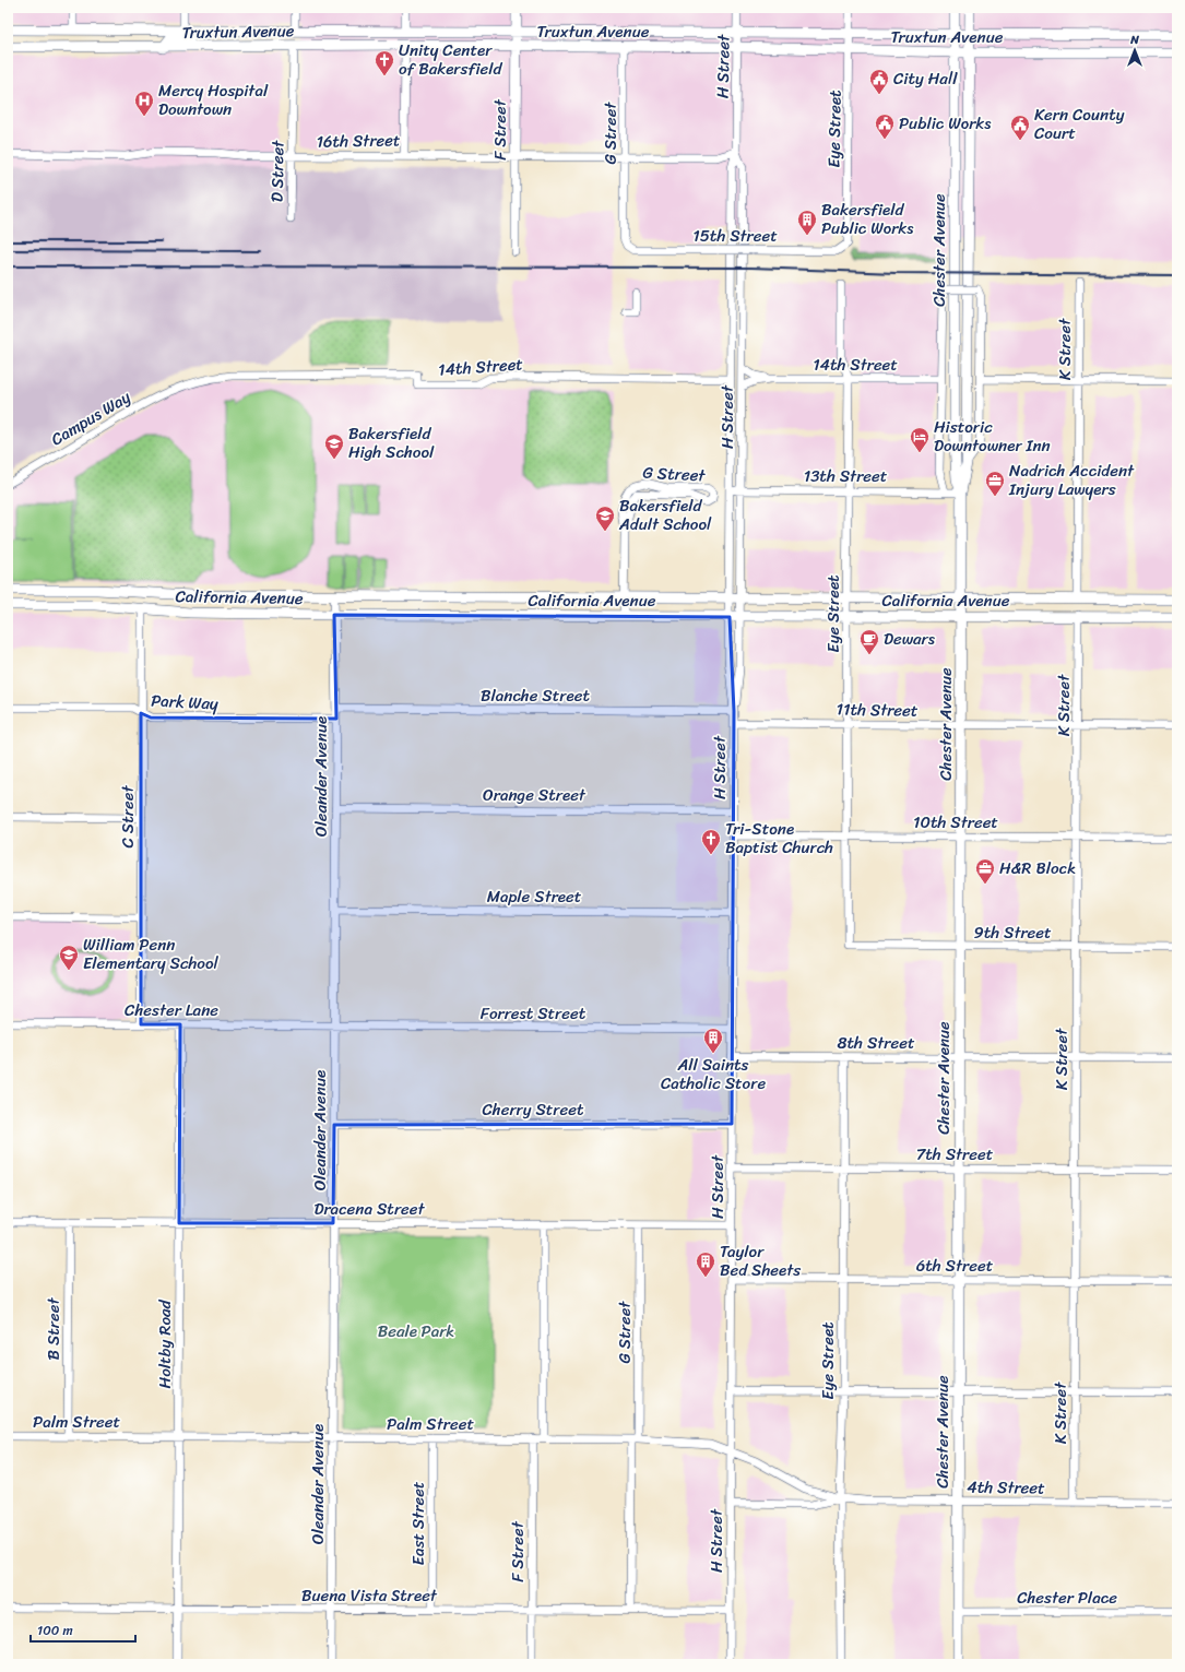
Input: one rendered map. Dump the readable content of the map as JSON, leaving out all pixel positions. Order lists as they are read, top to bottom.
{
  "streets": {
    "main road": [
      "Truxtun Avenue",
      "F Street",
      "Chester Avenue",
      "California Avenue"
    ],
    "street": [
      "H Street",
      "Eye Street",
      "G Street",
      "16th Street",
      "D Street",
      "15th Street",
      "K Street",
      "14th Street",
      "Campus Way",
      "13th Street",
      "Blanche Street",
      "Park Way",
      "11th Street",
      "Oleander Avenue",
      "Orange Street",
      "C Street",
      "10th Street",
      "Maple Street",
      "9th Street",
      "Chester Lane",
      "Forrest Street",
      "8th Street",
      "Cherry Street",
      "7th Street",
      "Dracena Street",
      "6th Street",
      "B Street",
      "Holtby Road",
      "Palm Street",
      "4th Street",
      "East Street",
      "Buena Vista Street",
      "Chester Place"
    ]
  },
  "crossings": [
    ["Truxtun Avenue", "H Street"],
    ["Truxtun Avenue", "Eye Street"],
    ["Truxtun Avenue", "F Street"],
    ["Truxtun Avenue", "G Street"],
    ["Truxtun Avenue", "D Street"],
    ["Truxtun Avenue", "Chester Avenue"],
    ["H Street", "16th Street"],
    ["H Street", "14th Street"],
    ["H Street", "13th Street"],
    ["H Street", "California Avenue"],
    ["H Street", "Blanche Street"],
    ["H Street", "11th Street"],
    ["H Street", "Orange Street"],
    ["H Street", "10th Street"],
    ["H Street", "Maple Street"],
    ["H Street", "Forrest Street"],
    ["H Street", "8th Street"],
    ["H Street", "Cherry Street"],
    ["H Street", "7th Street"],
    ["H Street", "Dracena Street"],
    ["H Street", "6th Street"],
    ["H Street", "Palm Street"],
    ["H Street", "4th Street"],
    ["H Street", "Buena Vista Street"],
    ["Eye Street", "15th Street"],
    ["Eye Street", "14th Street"],
    ["Eye Street", "13th Street"],
    ["Eye Street", "California Avenue"],
    ["Eye Street", "11th Street"],
    ["Eye Street", "10th Street"],
    ["Eye Street", "9th Street"],
    ["Eye Street", "8th Street"],
    ["Eye Street", "7th Street"],
    ["Eye Street", "6th Street"],
    ["Eye Street", "Palm Street"],
    ["Eye Street", "4th Street"],
    ["F Street", "16th Street"],
    ["F Street", "Palm Street"],
    ["F Street", "Buena Vista Street"],
    ["G Street", "16th Street"],
    ["G Street", "15th Street"],
    ["G Street", "California Avenue"],
    ["G Street", "Dracena Street"],
    ["G Street", "Palm Street"],
    ["G Street", "Buena Vista Street"],
    ["16th Street", "D Street"],
    ["Chester Avenue", "13th Street"],
    ["Chester Avenue", "California Avenue"],
    ["Chester Avenue", "11th Street"],
    ["Chester Avenue", "10th Street"],
    ["Chester Avenue", "9th Street"],
    ["Chester Avenue", "8th Street"],
    ["Chester Avenue", "7th Street"],
    ["Chester Avenue", "6th Street"],
    ["Chester Avenue", "4th Street"],
    ["Chester Avenue", "Chester Place"],
    ["K Street", "California Avenue"],
    ["K Street", "11th Street"],
    ["K Street", "10th Street"],
    ["K Street", "9th Street"],
    ["K Street", "8th Street"],
    ["K Street", "7th Street"],
    ["K Street", "6th Street"],
    ["K Street", "4th Street"],
    ["14th Street", "Campus Way"],
    ["California Avenue", "Oleander Avenue"],
    ["California Avenue", "C Street"],
    ["Blanche Street", "Oleander Avenue"],
    ["Park Way", "Oleander Avenue"],
    ["Park Way", "C Street"],
    ["Oleander Avenue", "Orange Street"],
    ["Oleander Avenue", "Maple Street"],
    ["Oleander Avenue", "Chester Lane"],
    ["Oleander Avenue", "Forrest Street"],
    ["Oleander Avenue", "Cherry Street"],
    ["Oleander Avenue", "Dracena Street"],
    ["Oleander Avenue", "Palm Street"],
    ["Oleander Avenue", "Buena Vista Street"],
    ["C Street", "Chester Lane"],
    ["Chester Lane", "Forrest Street"],
    ["Chester Lane", "Holtby Road"],
    ["Dracena Street", "B Street"],
    ["Dracena Street", "Holtby Road"],
    ["B Street", "Palm Street"],
    ["Holtby Road", "Palm Street"],
    ["Holtby Road", "Buena Vista Street"],
    ["Palm Street", "4th Street"],
    ["Palm Street", "East Street"],
    ["East Street", "Buena Vista Street"]
  ],
  "parks": ["Beale Park"],
  "places": {
    "church": ["Unity Center of Bakersfield", "Tri-Stone Baptist Church"],
    "public building": ["City Hall", "Public Works", "Kern County Court"],
    "hospital": ["Mercy Hospital Downtown"],
    "building": ["Bakersfield Public Works", "All Saints Catholic Store", "Taylor Bed Sheets"],
    "hotel": ["Historic Downtowner Inn"],
    "school or university": ["Bakersfield High School", "Bakersfield Adult School", "William Penn Elementary School"],
    "office": ["Nadrich Accident Injury Lawyers", "H&R Block"],
    "cafe": ["Dewars"]
  },
  "scale_bar": "100 m",
  "north": "top"
}
